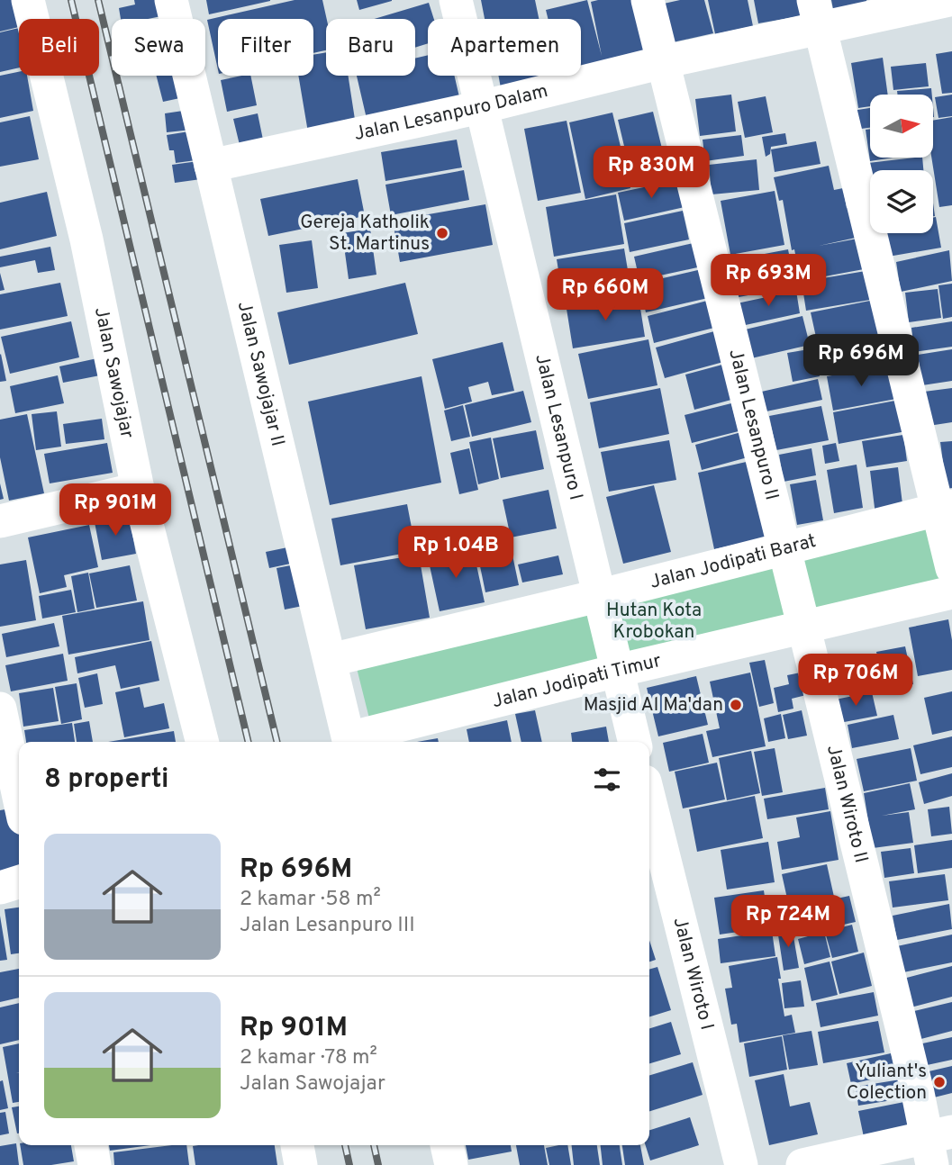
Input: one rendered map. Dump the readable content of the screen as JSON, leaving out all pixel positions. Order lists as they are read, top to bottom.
{
  "streets": {
    "street": [
      "Jalan Lesanpuro Dalam",
      "Jalan Sawojajar",
      "Jalan Sawojajar II",
      "Jalan Lesanpuro II",
      "Jalan Lesanpuro I",
      "Jalan Jodipati Barat",
      "Jalan Jodipati Timur",
      "Jalan Wiroto II",
      "Jalan Wiroto I"
    ]
  },
  "crossings": [
    ["Jalan Lesanpuro Dalam", "Jalan Sawojajar II"],
    ["Jalan Lesanpuro Dalam", "Jalan Lesanpuro II"],
    ["Jalan Lesanpuro Dalam", "Jalan Lesanpuro I"],
    ["Jalan Sawojajar II", "Jalan Jodipati Barat"],
    ["Jalan Lesanpuro II", "Jalan Jodipati Barat"],
    ["Jalan Lesanpuro II", "Jalan Wiroto II"],
    ["Jalan Lesanpuro I", "Jalan Jodipati Barat"],
    ["Jalan Lesanpuro I", "Jalan Jodipati Timur"],
    ["Jalan Jodipati Timur", "Jalan Wiroto II"]
  ],
  "parks": ["Hutan Kota Krobokan"],
  "places": ["Gereja Katholik St. Martinus", "Masjid Al Ma'dan", "Yuliant's Colection"],
  "north": "right",
  "page": {
    "chip": [
      "Beli",
      "Sewa",
      "Filter",
      "Baru",
      "Apartemen"
    ],
    "price": [
      "Rp 830M",
      "Rp 693M",
      "Rp 660M",
      "Rp 696M",
      "Rp 901M",
      "Rp 1.04B",
      "Rp 706M",
      "Rp 724M"
    ],
    "heading": "8 properti",
    "list": [
      {
        "name": "Rp 696M",
        "note": "2 kamar · 58 m² · Jalan Lesanpuro III"
      },
      {
        "name": "Rp 901M",
        "note": "2 kamar · 78 m² · Jalan Sawojajar"
      }
    ]
  }
}
